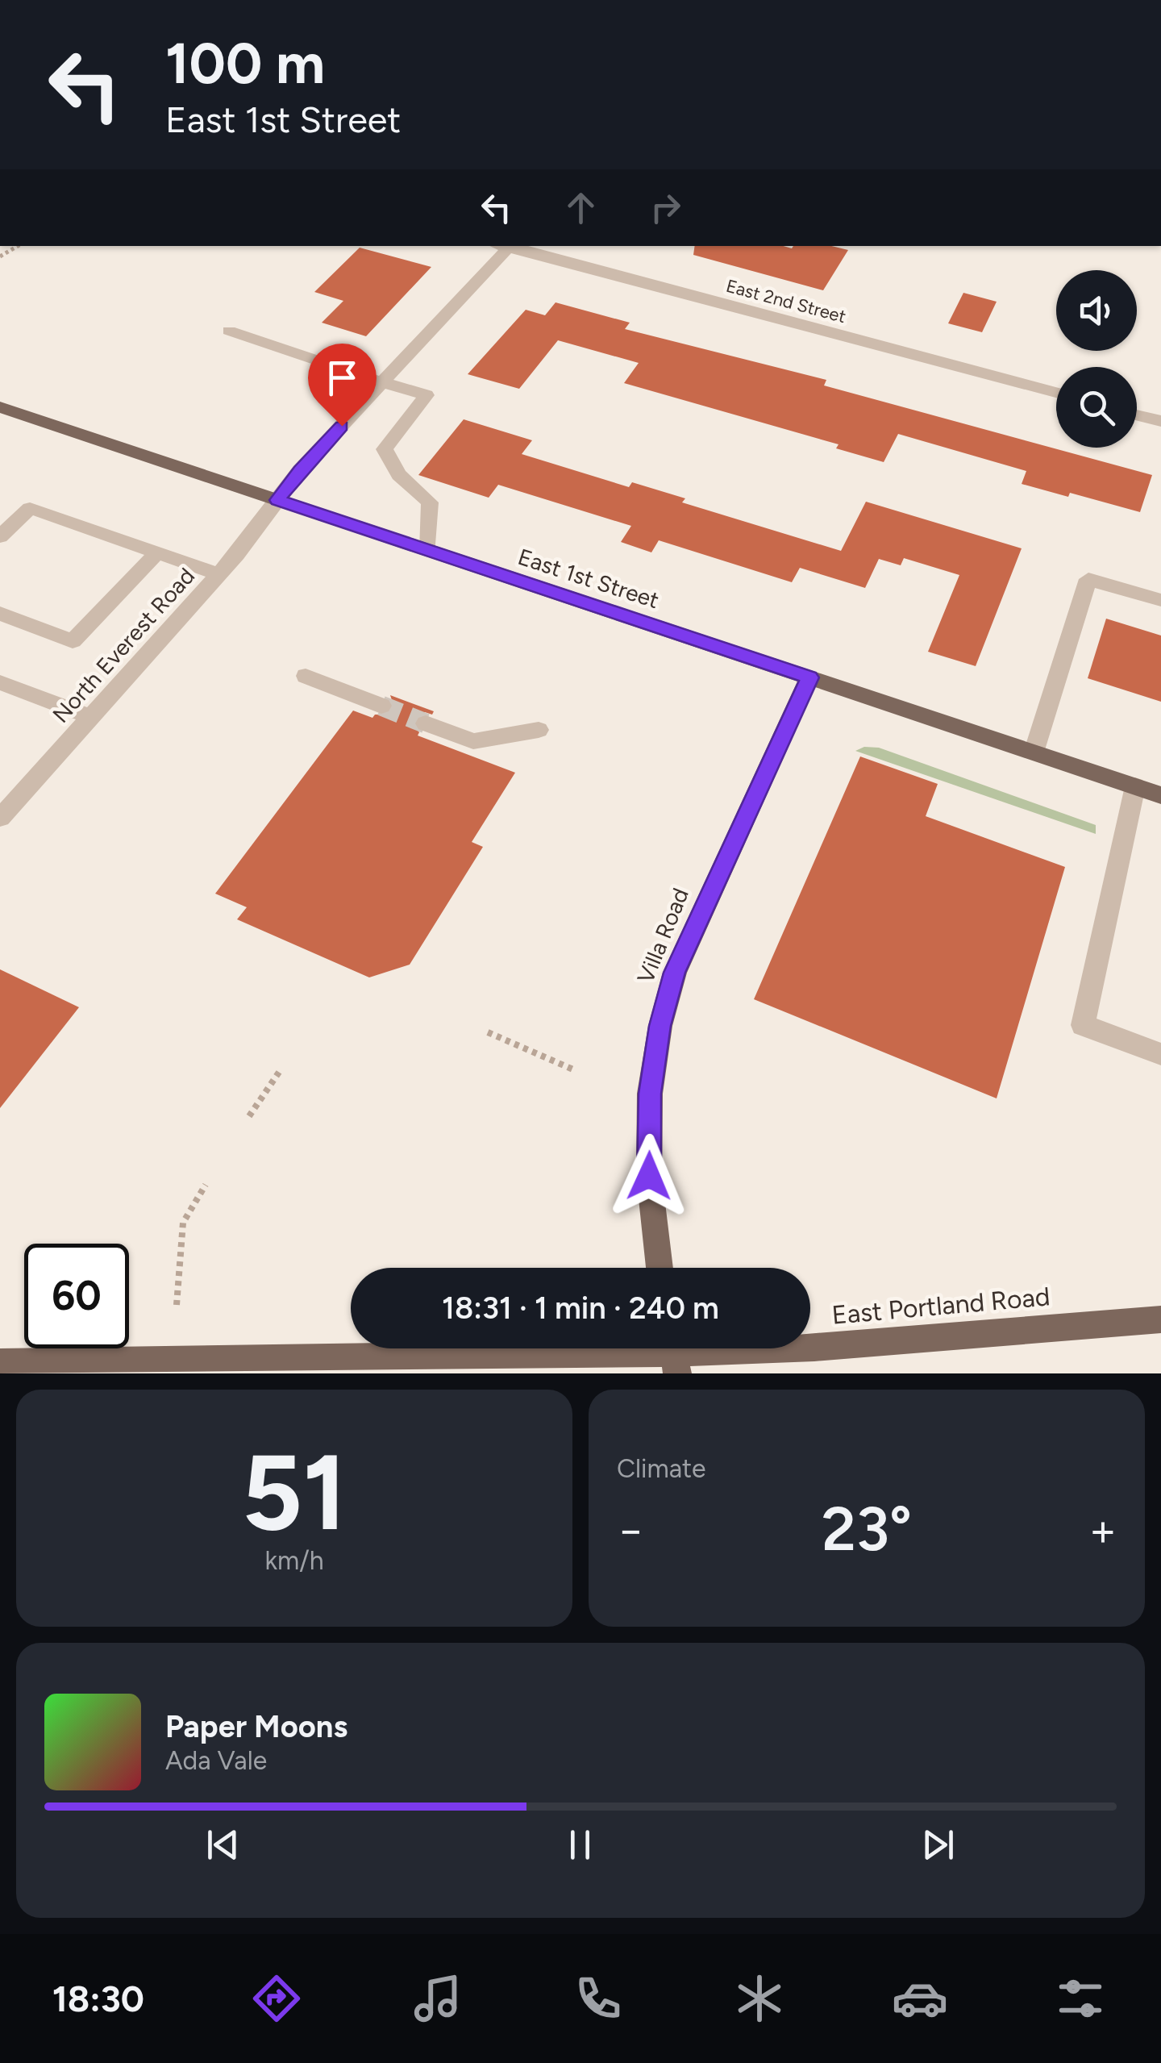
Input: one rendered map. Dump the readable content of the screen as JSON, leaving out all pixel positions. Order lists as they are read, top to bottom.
{
  "streets": {
    "main road": ["East 1st Street", "Villa Road", "East Portland Road"],
    "street": ["East 2nd Street", "North Everest Road"]
  },
  "crossings": [
    ["East 1st Street", "North Everest Road"],
    ["East 1st Street", "Villa Road"]
  ],
  "page": {
    "turn": ["100 m", "East 1st Street"],
    "limit": "60",
    "trip": "18:31 · 1 min · 240 m",
    "tile": [
      ["51", "km/h"],
      "Climate"
    ],
    "heat": ["−", "23°", "+"],
    "song": ["Paper Moons", "Ada Vale"],
    "tabs": "18:30"
  }
}
